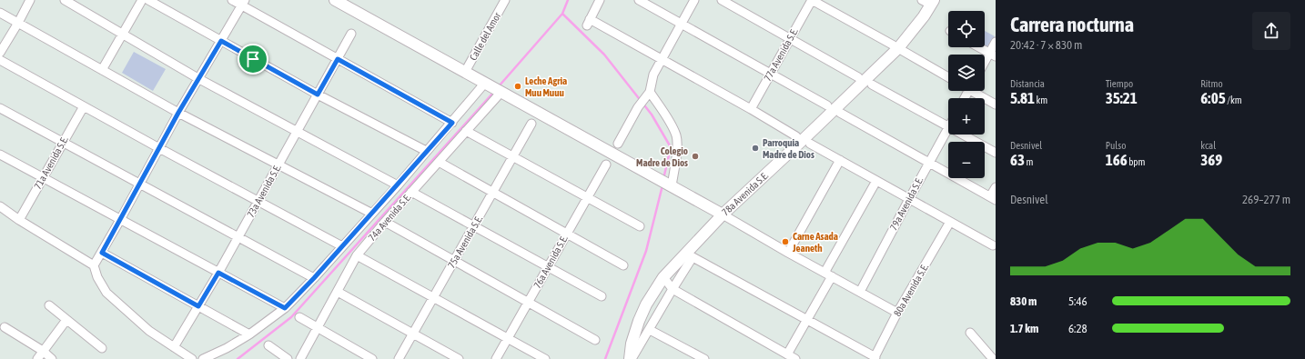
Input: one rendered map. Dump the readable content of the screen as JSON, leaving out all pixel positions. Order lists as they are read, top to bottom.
{
  "streets": {
    "street": [
      "Calle del Amor",
      "77a Avenida S.E.",
      "71a Avenida S.E.",
      "73a Avenida S.E.",
      "78a Avenida S.E.",
      "79a Avenida S.E.",
      "74a Avenida S.E.",
      "75a Avenida S.E.",
      "76a Avenida S.E.",
      "80a Avenida S.E."
    ]
  },
  "places": [
    "Leche Agria Muu Muuu",
    "Parroquia Madre de Dios",
    "Colegio Madre de Dios",
    "Carne Asada Jeaneth"
  ],
  "page": {
    "heading": ["Carrera nocturna", "20:42 · 7 × 830 m"],
    "map_buttons": ["+", "−"],
    "stats": [
      ["Distancia", "5.81 km"],
      ["Tiempo", "35:21"],
      ["Ritmo", "6:05 /km"],
      ["Desnivel", "63 m"],
      ["Pulso", "166 bpm"],
      ["kcal", "369"]
    ],
    "chart": ["Desnivel", "269–277 m"],
    "list": [
      {
        "name": "830 m",
        "note": "5:46"
      },
      {
        "name": "1.7 km",
        "note": "6:28"
      }
    ]
  }
}
